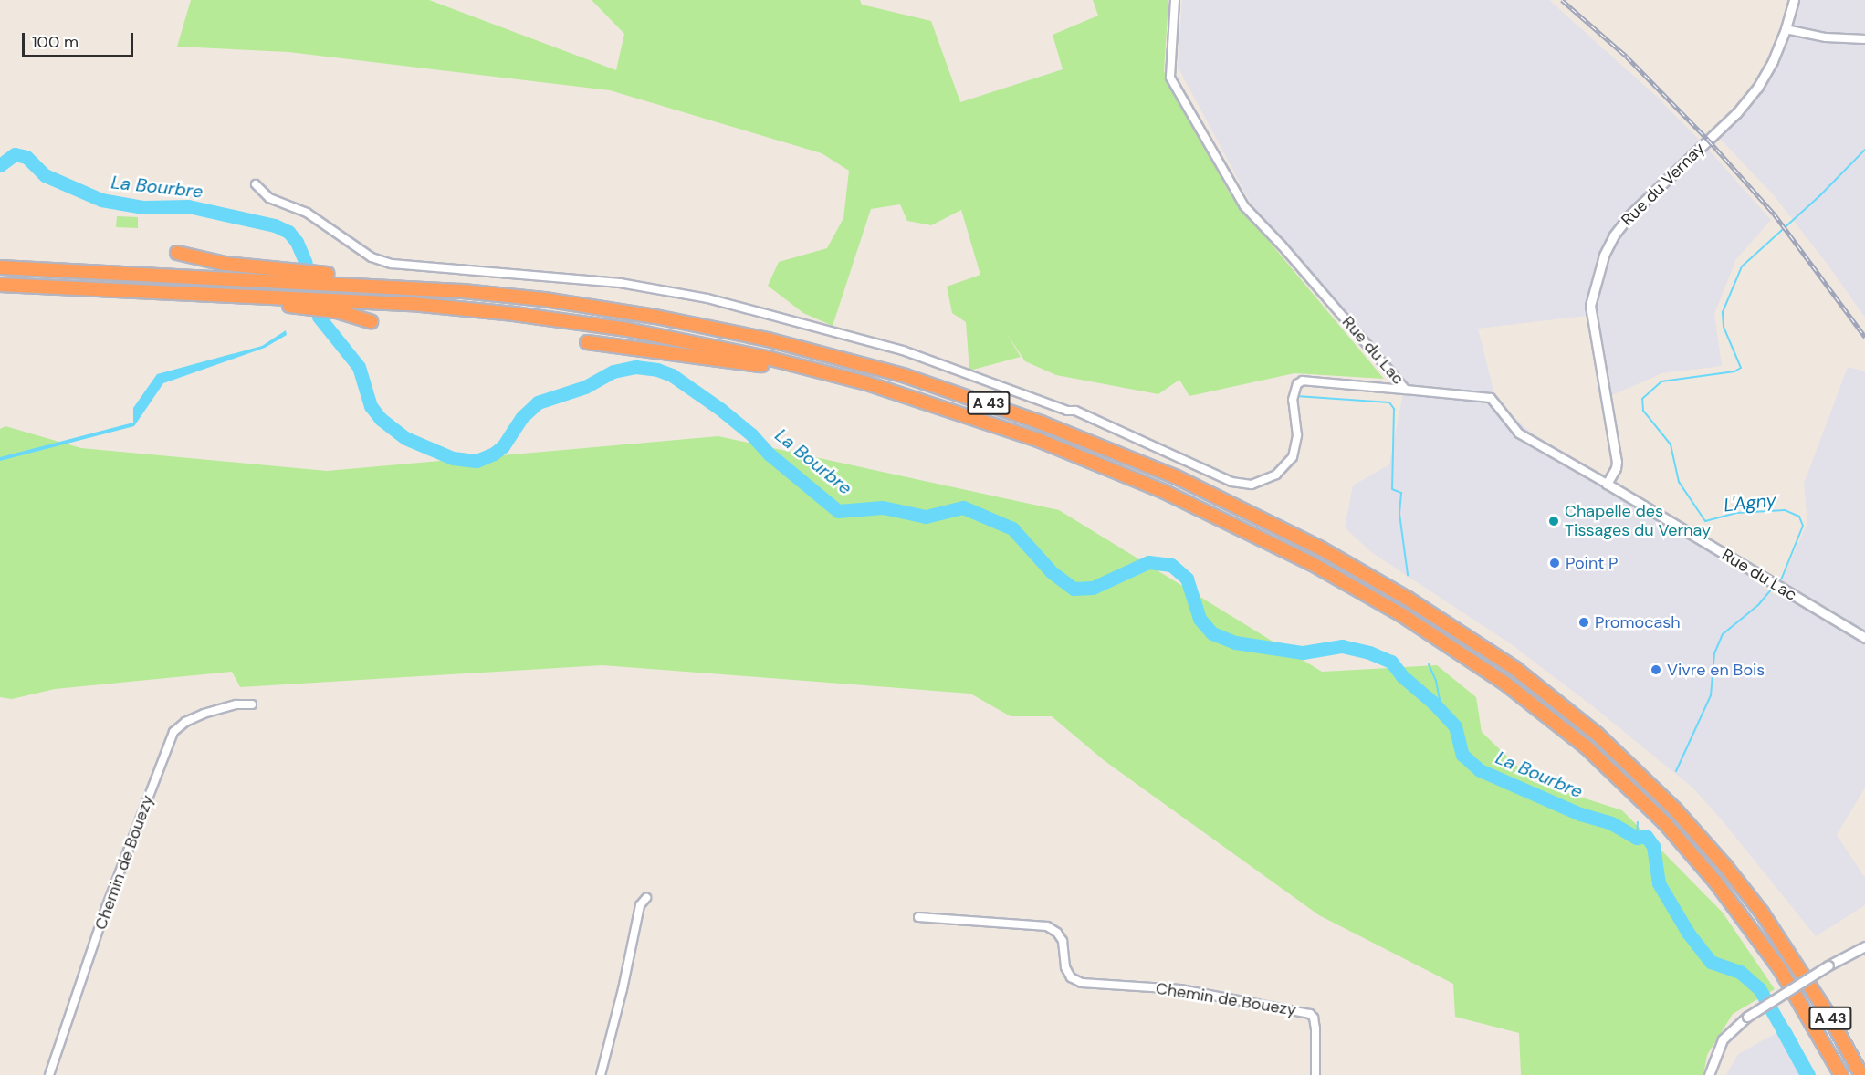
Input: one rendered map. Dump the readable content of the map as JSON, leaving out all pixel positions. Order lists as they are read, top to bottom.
{
  "streets": {
    "highway": ["A 43"],
    "street": ["Rue du Vernay", "Rue du Lac", "Chemin de Bouezy"]
  },
  "crossings": [
    ["Rue du Vernay", "Rue du Lac"]
  ],
  "water": ["La Bourbre", "L'Agny"],
  "places": [
    "Chapelle des Tissages du Vernay",
    "Point P",
    "Promocash",
    "Vivre en Bois"
  ],
  "scale_bar": "100 m"
}
